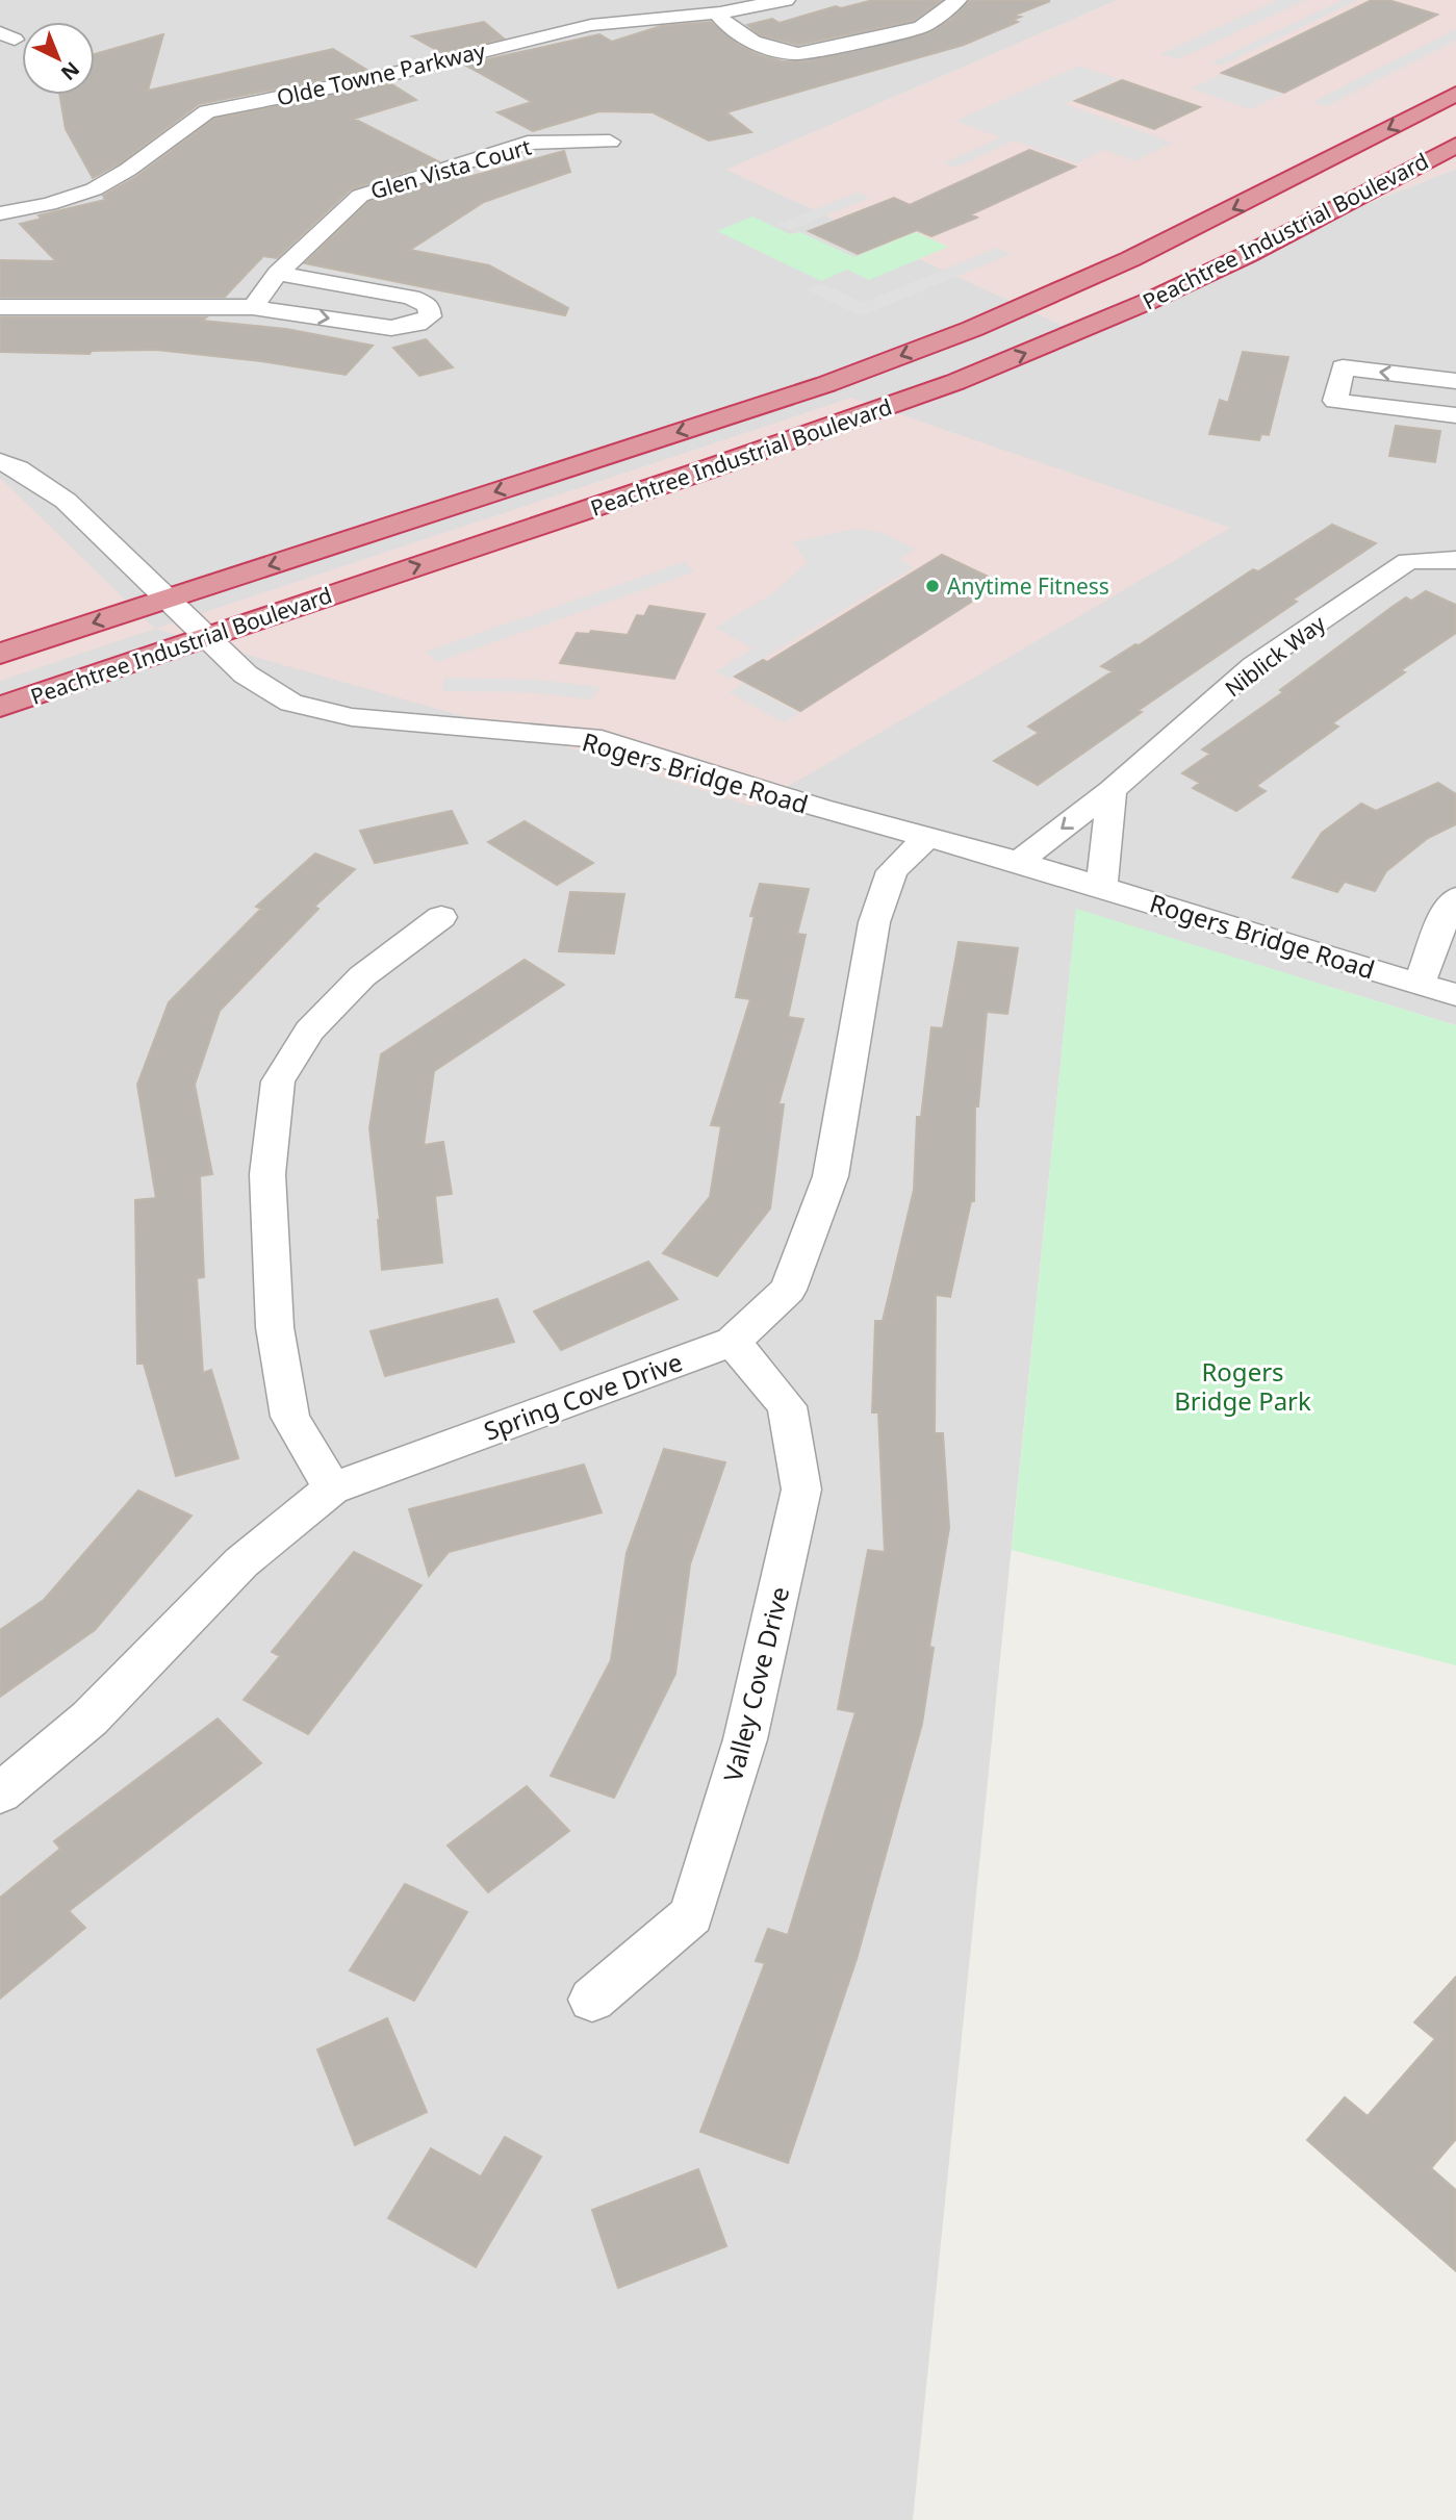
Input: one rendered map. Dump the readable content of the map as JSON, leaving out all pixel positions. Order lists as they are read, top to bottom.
{
  "streets": {
    "highway": ["Peachtree Industrial Boulevard"],
    "street": [
      "Olde Towne Parkway",
      "Glen Vista Court",
      "Niblick Way",
      "Rogers Bridge Road",
      "Spring Cove Drive",
      "Valley Cove Drive"
    ]
  },
  "crossings": [
    ["Peachtree Industrial Boulevard", "Rogers Bridge Road"],
    ["Niblick Way", "Rogers Bridge Road"],
    ["Rogers Bridge Road", "Spring Cove Drive"],
    ["Spring Cove Drive", "Valley Cove Drive"]
  ],
  "parks": ["Rogers Bridge Park"],
  "places": ["Anytime Fitness"],
  "north": "bottom right"
}
